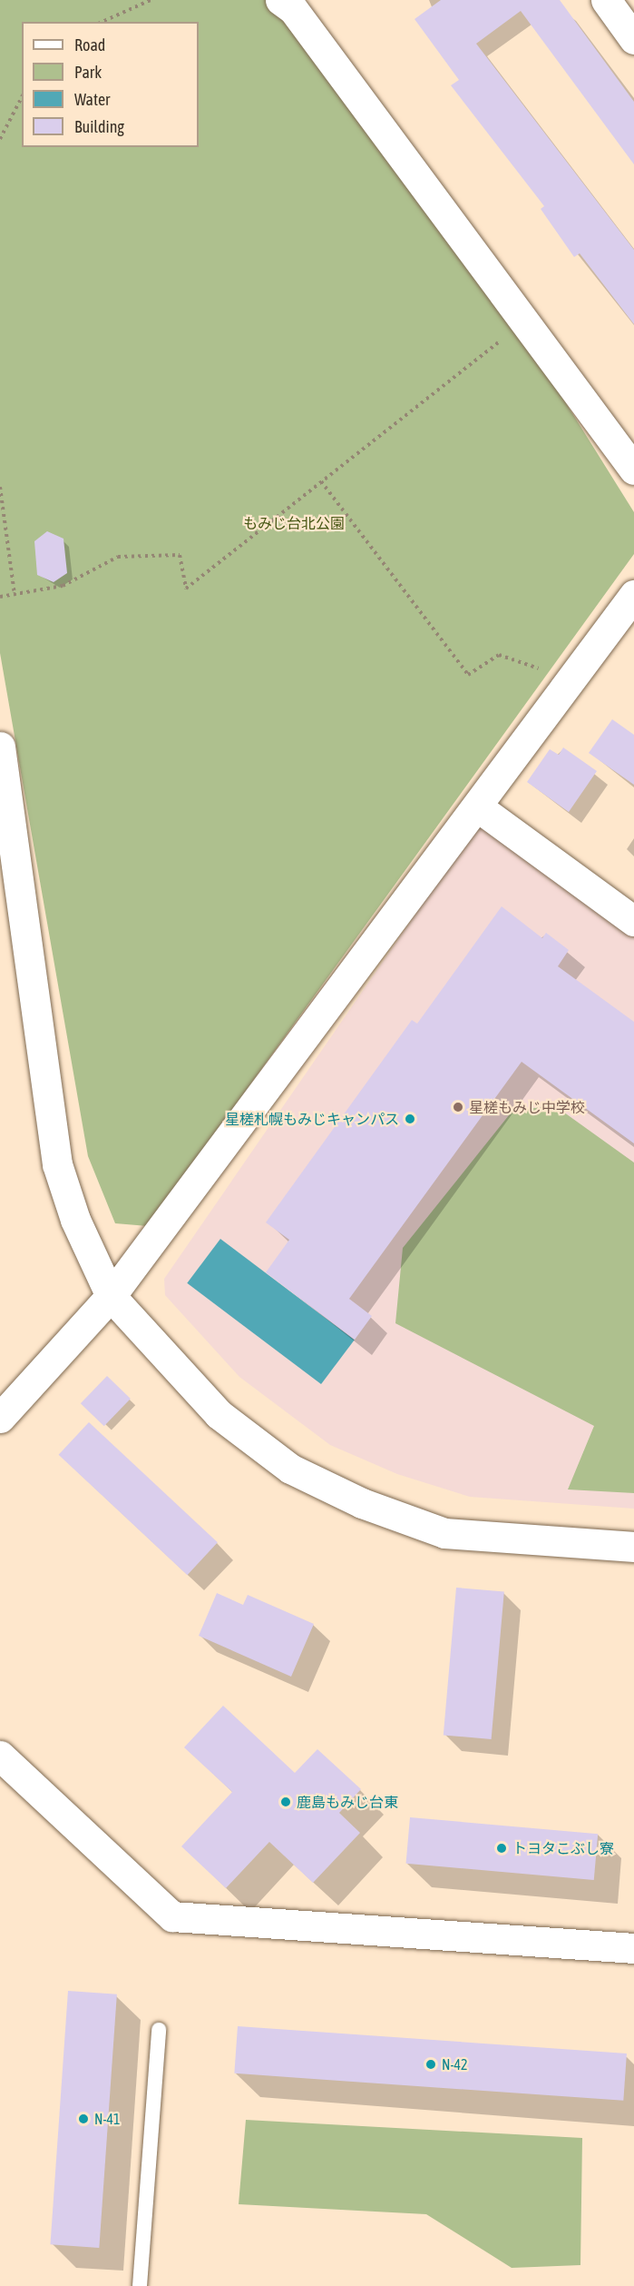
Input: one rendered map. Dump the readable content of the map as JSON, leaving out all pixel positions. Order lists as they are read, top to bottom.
{
  "parks": ["もみじ台北公園"],
  "places": [
    "星槎もみじ中学校",
    "星槎札幌もみじキャンパス",
    "鹿島もみじ台東",
    "トヨタこぶし寮",
    "N-42",
    "N-41"
  ],
  "legend": [
    "Road",
    "Park",
    "Water",
    "Building"
  ]
}
